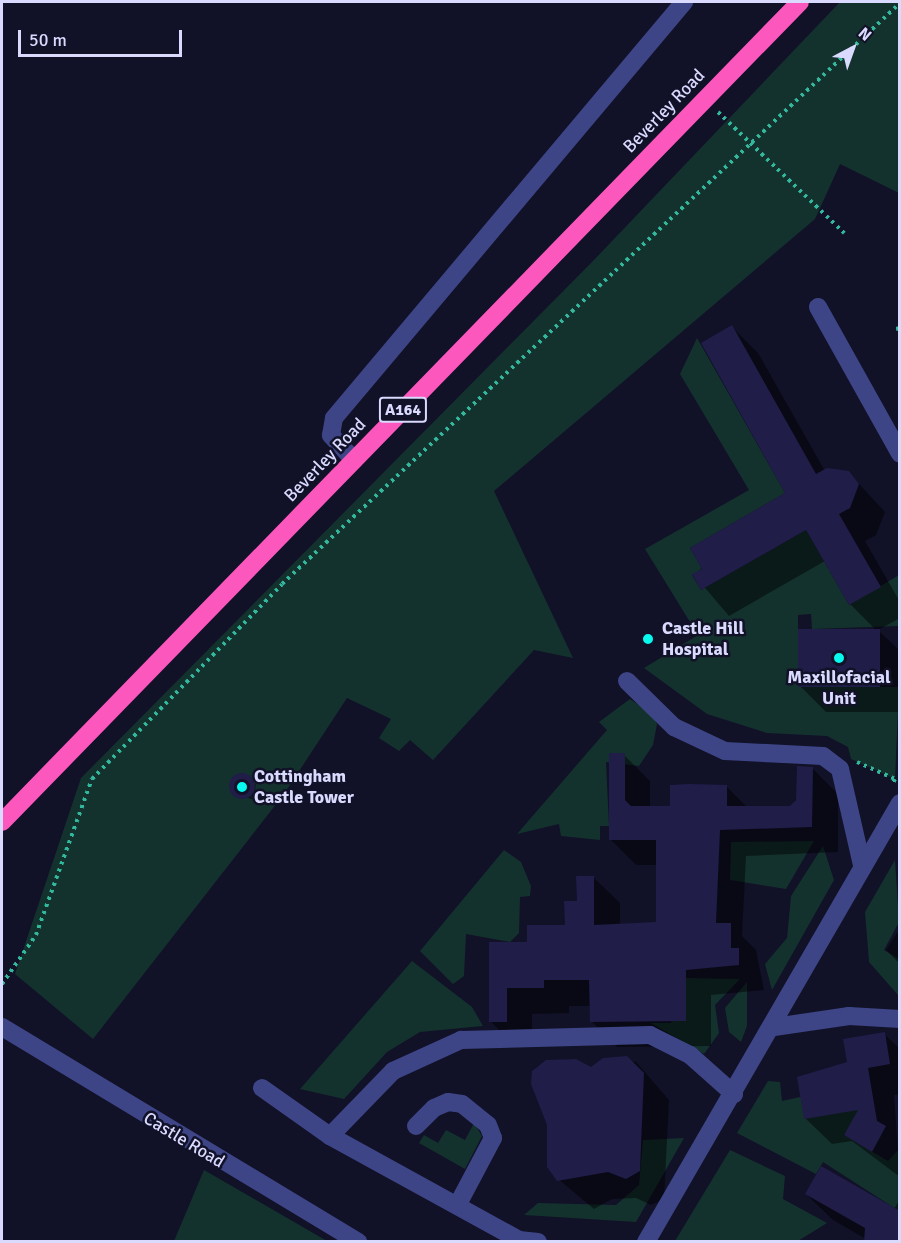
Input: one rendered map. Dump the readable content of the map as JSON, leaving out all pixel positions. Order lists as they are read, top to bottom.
{
  "streets": {
    "highway": ["Beverley Road", "A164"],
    "street": ["Castle Road"]
  },
  "places": ["Castle Hill Hospital", "Maxillofacial Unit", "Cottingham Castle Tower"],
  "scale_bar": "50 m",
  "north": "top right"
}
